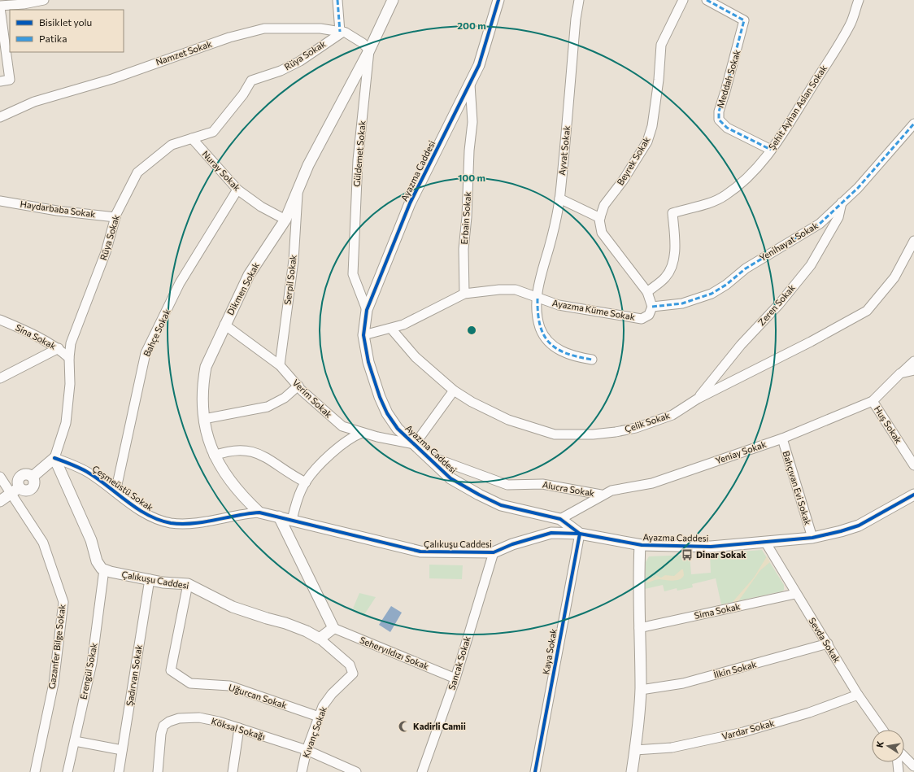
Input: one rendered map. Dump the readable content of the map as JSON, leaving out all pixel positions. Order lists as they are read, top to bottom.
{
  "streets": {
    "street": [
      "Namzet Sokak",
      "Rüya Sokak",
      "Meddah Sokak",
      "Şehit Ayhan Aslan Sokak",
      "Ayvat Sokak",
      "Güldemet Sokak",
      "Beyrek Sokak",
      "Nuray Sokak",
      "Ayazma Caddesi",
      "Haydarbaba Sokak",
      "Erbain Sokak",
      "Yenihayat Sokak",
      "Serpil Sokak",
      "Dikmen Sokak",
      "Zeren Sokak",
      "Ayazma Küme Sokak",
      "Bahçe Sokak",
      "Sina Sokak",
      "Verim Sokak",
      "Çelik Sokak",
      "Huş Sokak",
      "Yeniay Sokak",
      "Çeşmeüstü Sokak",
      "Bahçıvan Evi Sokak",
      "Alucra Sokak",
      "Çalıkuşu Caddesi",
      "Sima Sokak",
      "Sevda Sokak",
      "Gazanfer Bilge Sokak",
      "Kaya Sokak",
      "Seheryıldızı Sokak",
      "Sancak Sokak",
      "İlkin Sokak",
      "Erengül Sokak",
      "Şadırvan Sokak",
      "Uğurcan Sokak",
      "Köksal Sokağı",
      "Vardar Sokak",
      "Kıvanç Sokak"
    ]
  },
  "crossings": [
    ["Namzet Sokak", "Rüya Sokak"],
    ["Namzet Sokak", "Güldemet Sokak"],
    ["Namzet Sokak", "Dikmen Sokak"],
    ["Rüya Sokak", "Nuray Sokak"],
    ["Rüya Sokak", "Haydarbaba Sokak"],
    ["Rüya Sokak", "Sina Sokak"],
    ["Rüya Sokak", "Çeşmeüstü Sokak"],
    ["Meddah Sokak", "Şehit Ayhan Aslan Sokak"],
    ["Şehit Ayhan Aslan Sokak", "Beyrek Sokak"],
    ["Ayvat Sokak", "Ayazma Küme Sokak"],
    ["Güldemet Sokak", "Ayazma Caddesi"],
    ["Güldemet Sokak", "Dikmen Sokak"],
    ["Beyrek Sokak", "Yenihayat Sokak"],
    ["Beyrek Sokak", "Ayazma Küme Sokak"],
    ["Nuray Sokak", "Dikmen Sokak"],
    ["Nuray Sokak", "Bahçe Sokak"],
    ["Ayazma Caddesi", "Erbain Sokak"],
    ["Ayazma Caddesi", "Ayazma Küme Sokak"],
    ["Ayazma Caddesi", "Verim Sokak"],
    ["Ayazma Caddesi", "Yeniay Sokak"],
    ["Ayazma Caddesi", "Bahçıvan Evi Sokak"],
    ["Ayazma Caddesi", "Alucra Sokak"],
    ["Ayazma Caddesi", "Çalıkuşu Caddesi"],
    ["Ayazma Caddesi", "Sevda Sokak"],
    ["Ayazma Caddesi", "Kaya Sokak"],
    ["Erbain Sokak", "Ayazma Küme Sokak"],
    ["Yenihayat Sokak", "Zeren Sokak"],
    ["Yenihayat Sokak", "Ayazma Küme Sokak"],
    ["Serpil Sokak", "Dikmen Sokak"],
    ["Serpil Sokak", "Verim Sokak"],
    ["Dikmen Sokak", "Verim Sokak"],
    ["Dikmen Sokak", "Çeşmeüstü Sokak"],
    ["Zeren Sokak", "Çelik Sokak"],
    ["Ayazma Küme Sokak", "Çelik Sokak"],
    ["Bahçe Sokak", "Çeşmeüstü Sokak"],
    ["Huş Sokak", "Yeniay Sokak"],
    ["Yeniay Sokak", "Bahçıvan Evi Sokak"],
    ["Yeniay Sokak", "Alucra Sokak"],
    ["Çeşmeüstü Sokak", "Çalıkuşu Caddesi"],
    ["Çalıkuşu Caddesi", "Kaya Sokak"],
    ["Çalıkuşu Caddesi", "Sancak Sokak"],
    ["Çalıkuşu Caddesi", "Erengül Sokak"],
    ["Çalıkuşu Caddesi", "Şadırvan Sokak"],
    ["Çalıkuşu Caddesi", "Uğurcan Sokak"],
    ["Çalıkuşu Caddesi", "Kıvanç Sokak"],
    ["Sima Sokak", "Sevda Sokak"],
    ["Sevda Sokak", "İlkin Sokak"],
    ["Sevda Sokak", "Vardar Sokak"],
    ["Seheryıldızı Sokak", "Sancak Sokak"],
    ["Uğurcan Sokak", "Kıvanç Sokak"],
    ["Köksal Sokağı", "Kıvanç Sokak"]
  ],
  "places": {
    "bus stop": ["Dinar Sokak"],
    "mosque": ["Kadirli Camii"]
  },
  "legend": ["Bisiklet yolu", "Patika"],
  "north": "left",
  "rings": ["200 m", "100 m"]
}
